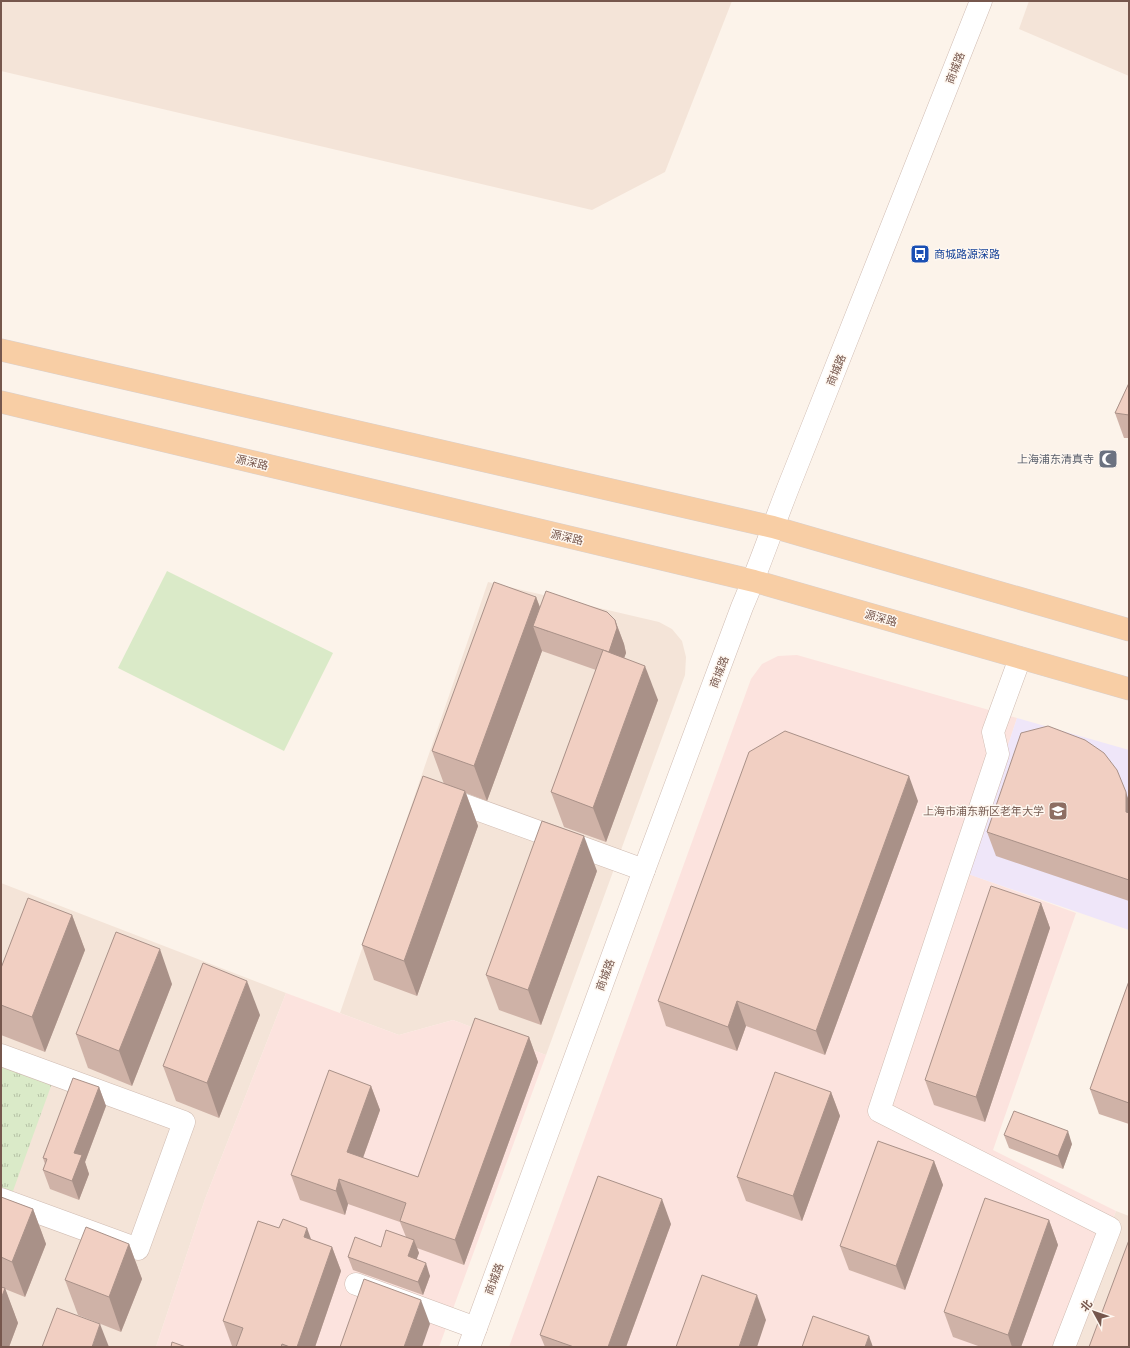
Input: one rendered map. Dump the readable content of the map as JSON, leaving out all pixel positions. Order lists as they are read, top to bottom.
{
  "streets": {
    "main road": ["源深路"],
    "street": ["商城路"]
  },
  "crossings": [
    ["商城路", "源深路"]
  ],
  "places": {
    "bus stop": ["商城路源深路"],
    "mosque": ["上海浦东清真寺"],
    "school or university": ["上海市浦东新区老年大学"]
  },
  "north": "top left"
}
